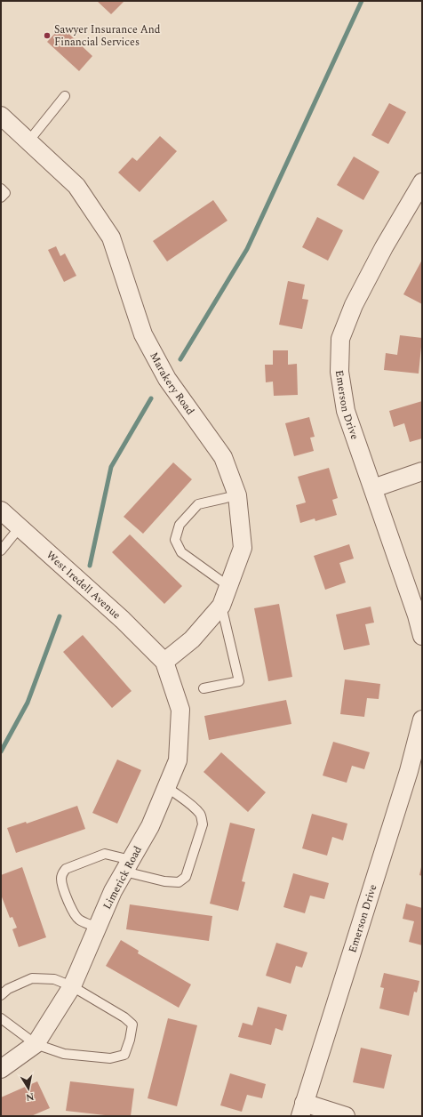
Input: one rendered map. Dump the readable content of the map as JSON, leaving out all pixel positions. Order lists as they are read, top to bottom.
{
  "streets": {
    "street": [
      "Marakery Road",
      "Emerson Drive",
      "West Iredell Avenue",
      "Limerick Road"
    ]
  },
  "crossings": [
    ["Marakery Road", "West Iredell Avenue"],
    ["Marakery Road", "Limerick Road"],
    ["West Iredell Avenue", "Limerick Road"]
  ],
  "places": ["Sawyer Insurance And Financial Services"],
  "north": "bottom"
}
